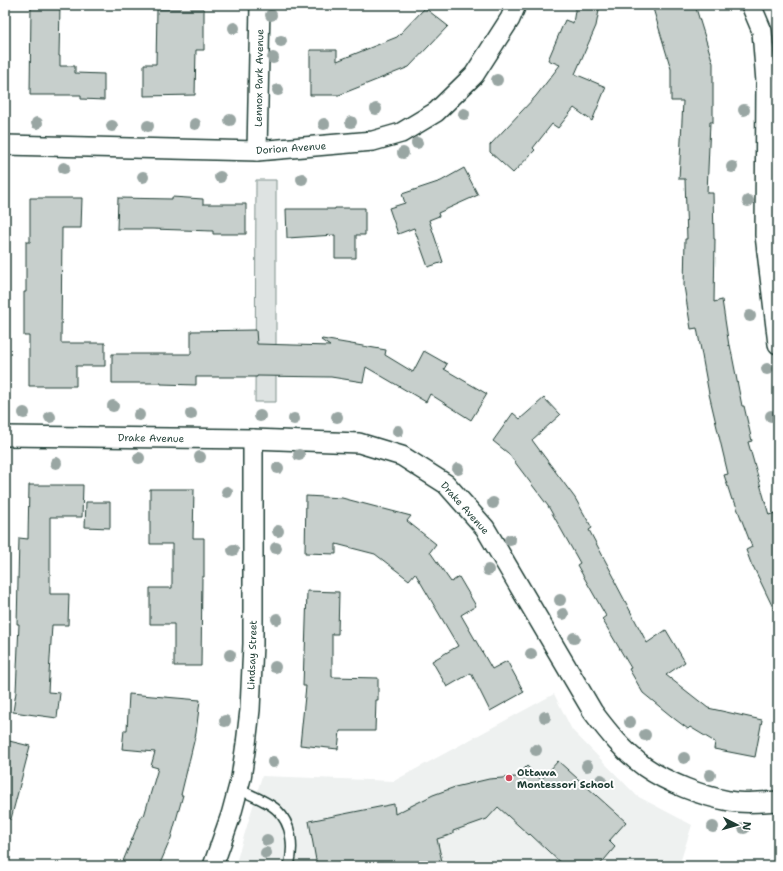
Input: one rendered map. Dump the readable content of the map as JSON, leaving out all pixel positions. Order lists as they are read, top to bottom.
{
  "streets": {
    "street": [
      "Lennox Park Avenue",
      "Dorion Avenue",
      "Drake Avenue",
      "Lindsay Street"
    ]
  },
  "crossings": [
    ["Lennox Park Avenue", "Dorion Avenue"],
    ["Drake Avenue", "Lindsay Street"]
  ],
  "places": ["Ottawa Montessori School"],
  "north": "right"
}
